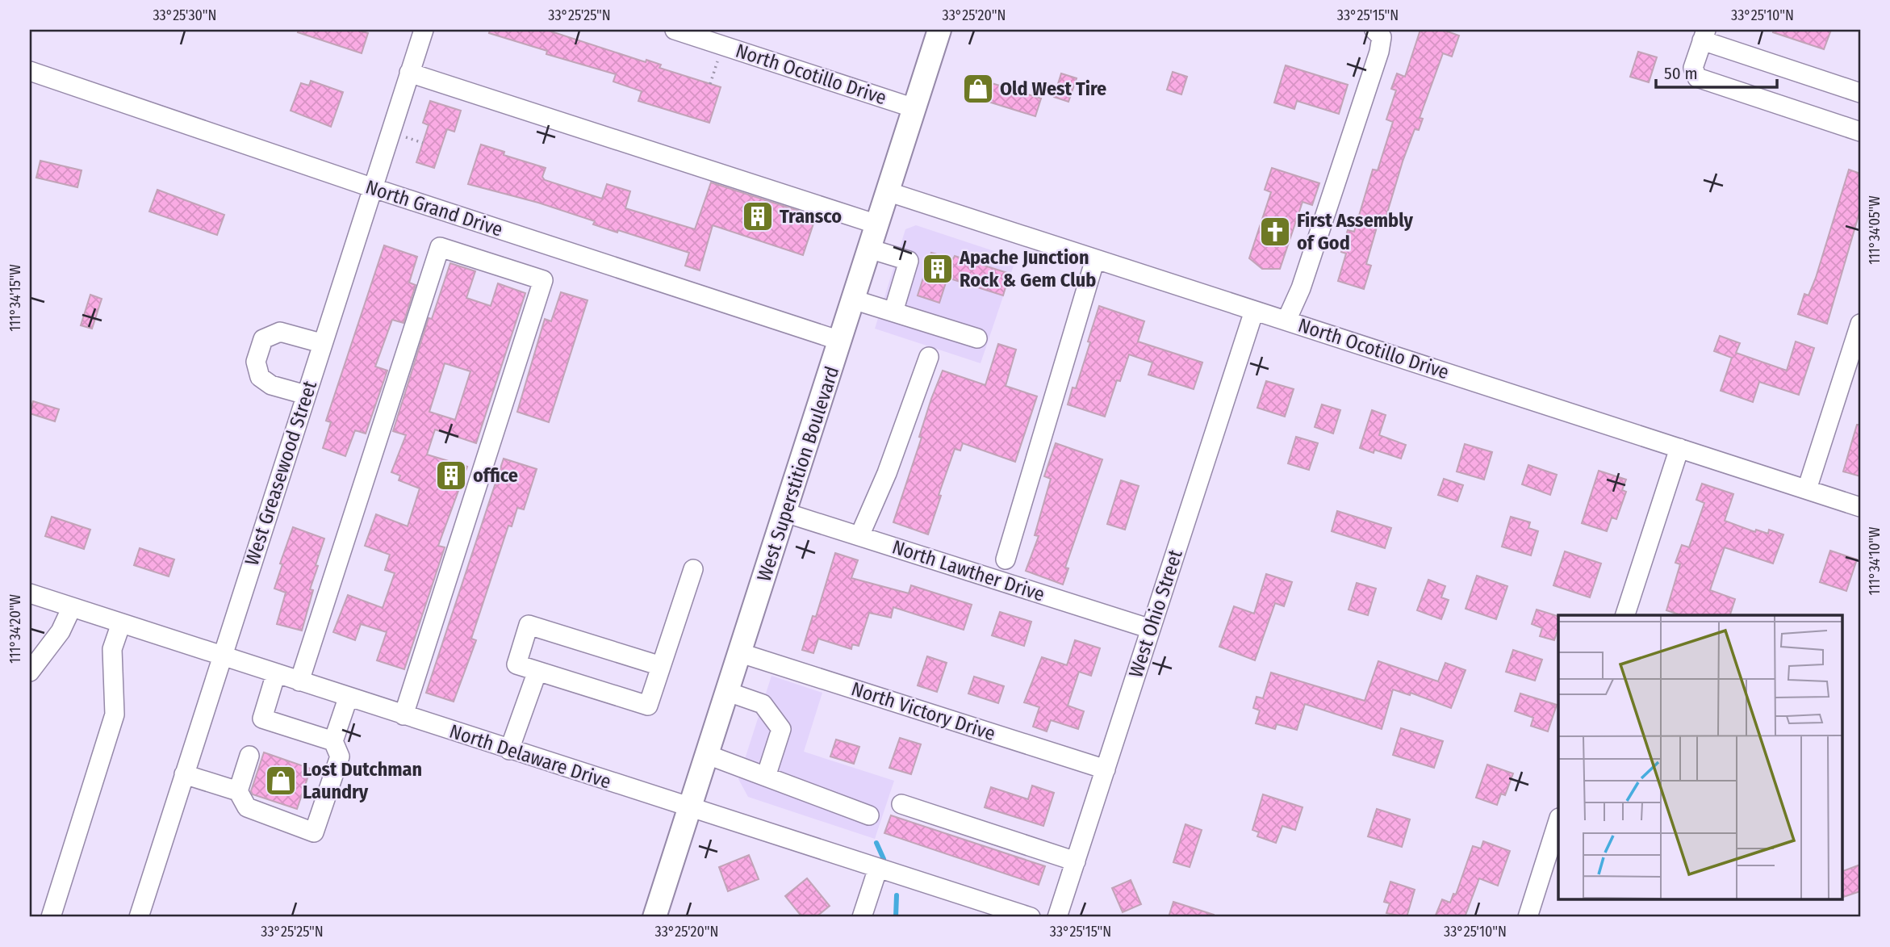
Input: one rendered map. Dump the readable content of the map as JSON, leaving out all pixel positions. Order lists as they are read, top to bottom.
{
  "streets": {
    "main road": ["West Superstition Boulevard"],
    "street": [
      "North Ocotillo Drive",
      "North Grand Drive",
      "West Greasewood Street",
      "North Lawther Drive",
      "West Ohio Street",
      "North Victory Drive",
      "North Delaware Drive"
    ]
  },
  "crossings": [
    ["North Ocotillo Drive", "West Superstition Boulevard"],
    ["North Ocotillo Drive", "West Ohio Street"],
    ["North Grand Drive", "West Greasewood Street"],
    ["North Grand Drive", "West Superstition Boulevard"],
    ["West Greasewood Street", "North Delaware Drive"],
    ["West Superstition Boulevard", "North Lawther Drive"],
    ["West Superstition Boulevard", "North Victory Drive"],
    ["West Superstition Boulevard", "North Delaware Drive"],
    ["North Lawther Drive", "West Ohio Street"],
    ["West Ohio Street", "North Victory Drive"]
  ],
  "places": {
    "shop": ["Old West Tire", "Lost Dutchman Laundry"],
    "building": ["Transco", "Apache Junction Rock & Gem Club", "office"],
    "church": ["First Assembly of God"]
  },
  "scale_bar": "50 m",
  "coordinates": [
    "33°25'30\"N",
    "33°25'25\"N",
    "33°25'20\"N",
    "33°25'15\"N",
    "33°25'10\"N",
    "111°34'05\"W",
    "111°34'15\"W",
    "111°34'10\"W",
    "111°34'20\"W"
  ]
}
